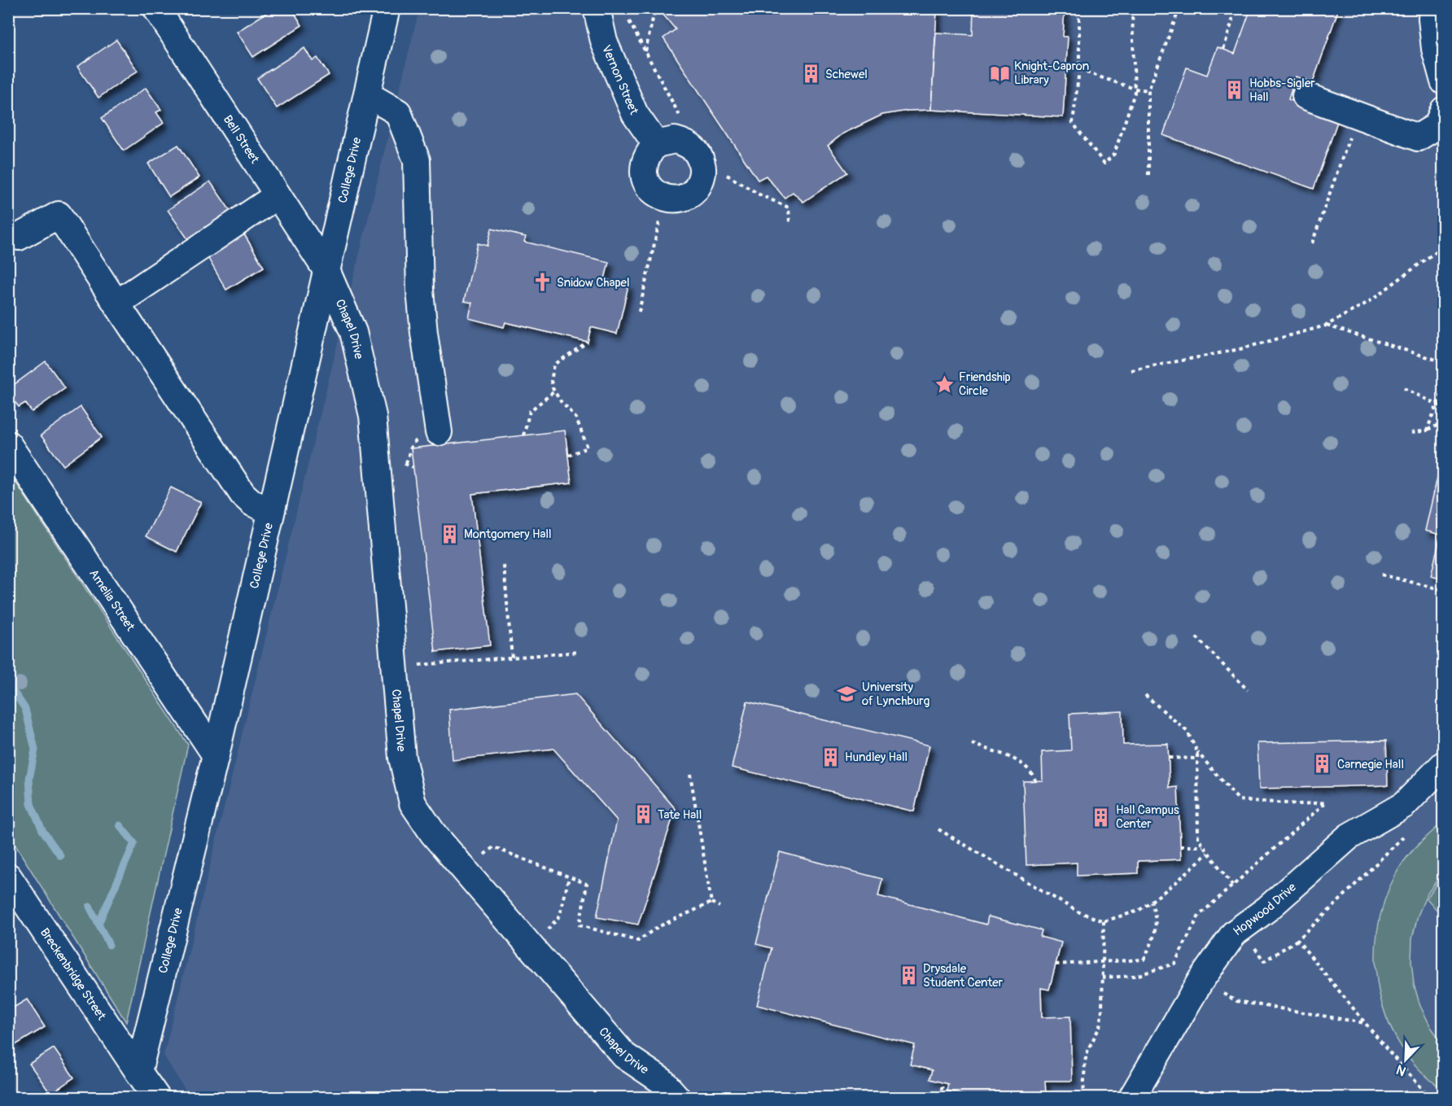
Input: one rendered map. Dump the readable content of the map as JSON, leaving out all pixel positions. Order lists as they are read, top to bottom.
{
  "streets": {
    "street": [
      "Vernon Street",
      "Bell Street",
      "College Drive",
      "Chapel Drive",
      "Amelia Street",
      "Hopwood Drive",
      "Breckenbridge Street"
    ]
  },
  "crossings": [
    ["Bell Street", "College Drive"],
    ["Bell Street", "Chapel Drive"],
    ["College Drive", "Chapel Drive"],
    ["College Drive", "Amelia Street"],
    ["College Drive", "Breckenbridge Street"]
  ],
  "places": {
    "library": ["Knight-Capron Library"],
    "building": [
      "Schewel",
      "Hobbs-Sigler Hall",
      "Montgomery Hall",
      "Hundley Hall",
      "Carnegie Hall",
      "Tate Hall",
      "Hall Campus Center",
      "Drysdale Student Center"
    ],
    "church": ["Snidow Chapel"],
    "place": ["Friendship Circle"],
    "school or university": ["University of Lynchburg"]
  },
  "north": "bottom left"
}
